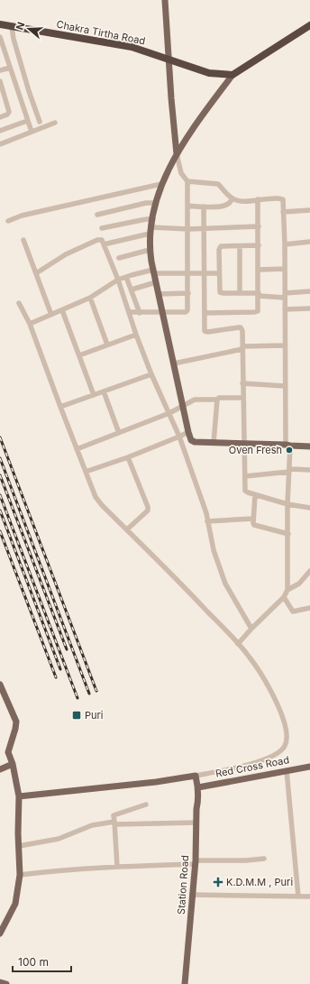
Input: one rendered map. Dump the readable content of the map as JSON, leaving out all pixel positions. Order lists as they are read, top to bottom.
{
  "streets": {
    "highway": ["Chakra Tirtha Road"],
    "main road": ["Red Cross Road", "Station Road"]
  },
  "crossings": [
    ["Red Cross Road", "Station Road"]
  ],
  "places": {
    "other": ["Oven Fresh"],
    "transit": ["Puri"],
    "health": ["K.D.M.M , Puri"]
  },
  "scale_bar": "100 m",
  "north": "left"
}
